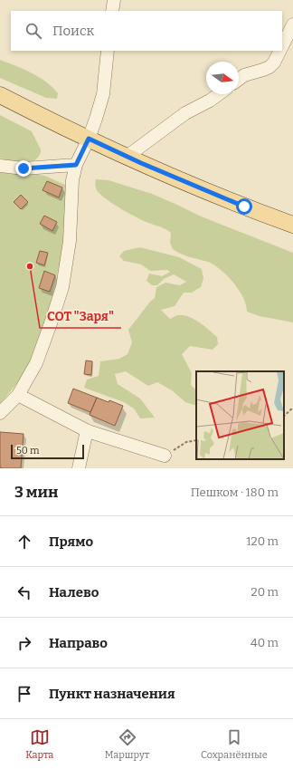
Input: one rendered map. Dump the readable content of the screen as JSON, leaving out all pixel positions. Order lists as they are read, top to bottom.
{
  "places": ["СОТ \"Заря\""],
  "scale_bar": "50 m",
  "north": "right",
  "page": {
    "search": "Поиск",
    "scale": "50 m",
    "heading": ["3 мин", "Пешком · 180 m"],
    "list": [
      ["Прямо", "120 m"],
      ["Налево", "20 m"],
      ["Направо", "40 m"],
      "Пункт назначения"
    ],
    "nav": ["Карта", "Маршрут", "Сохранённые"]
  }
}
